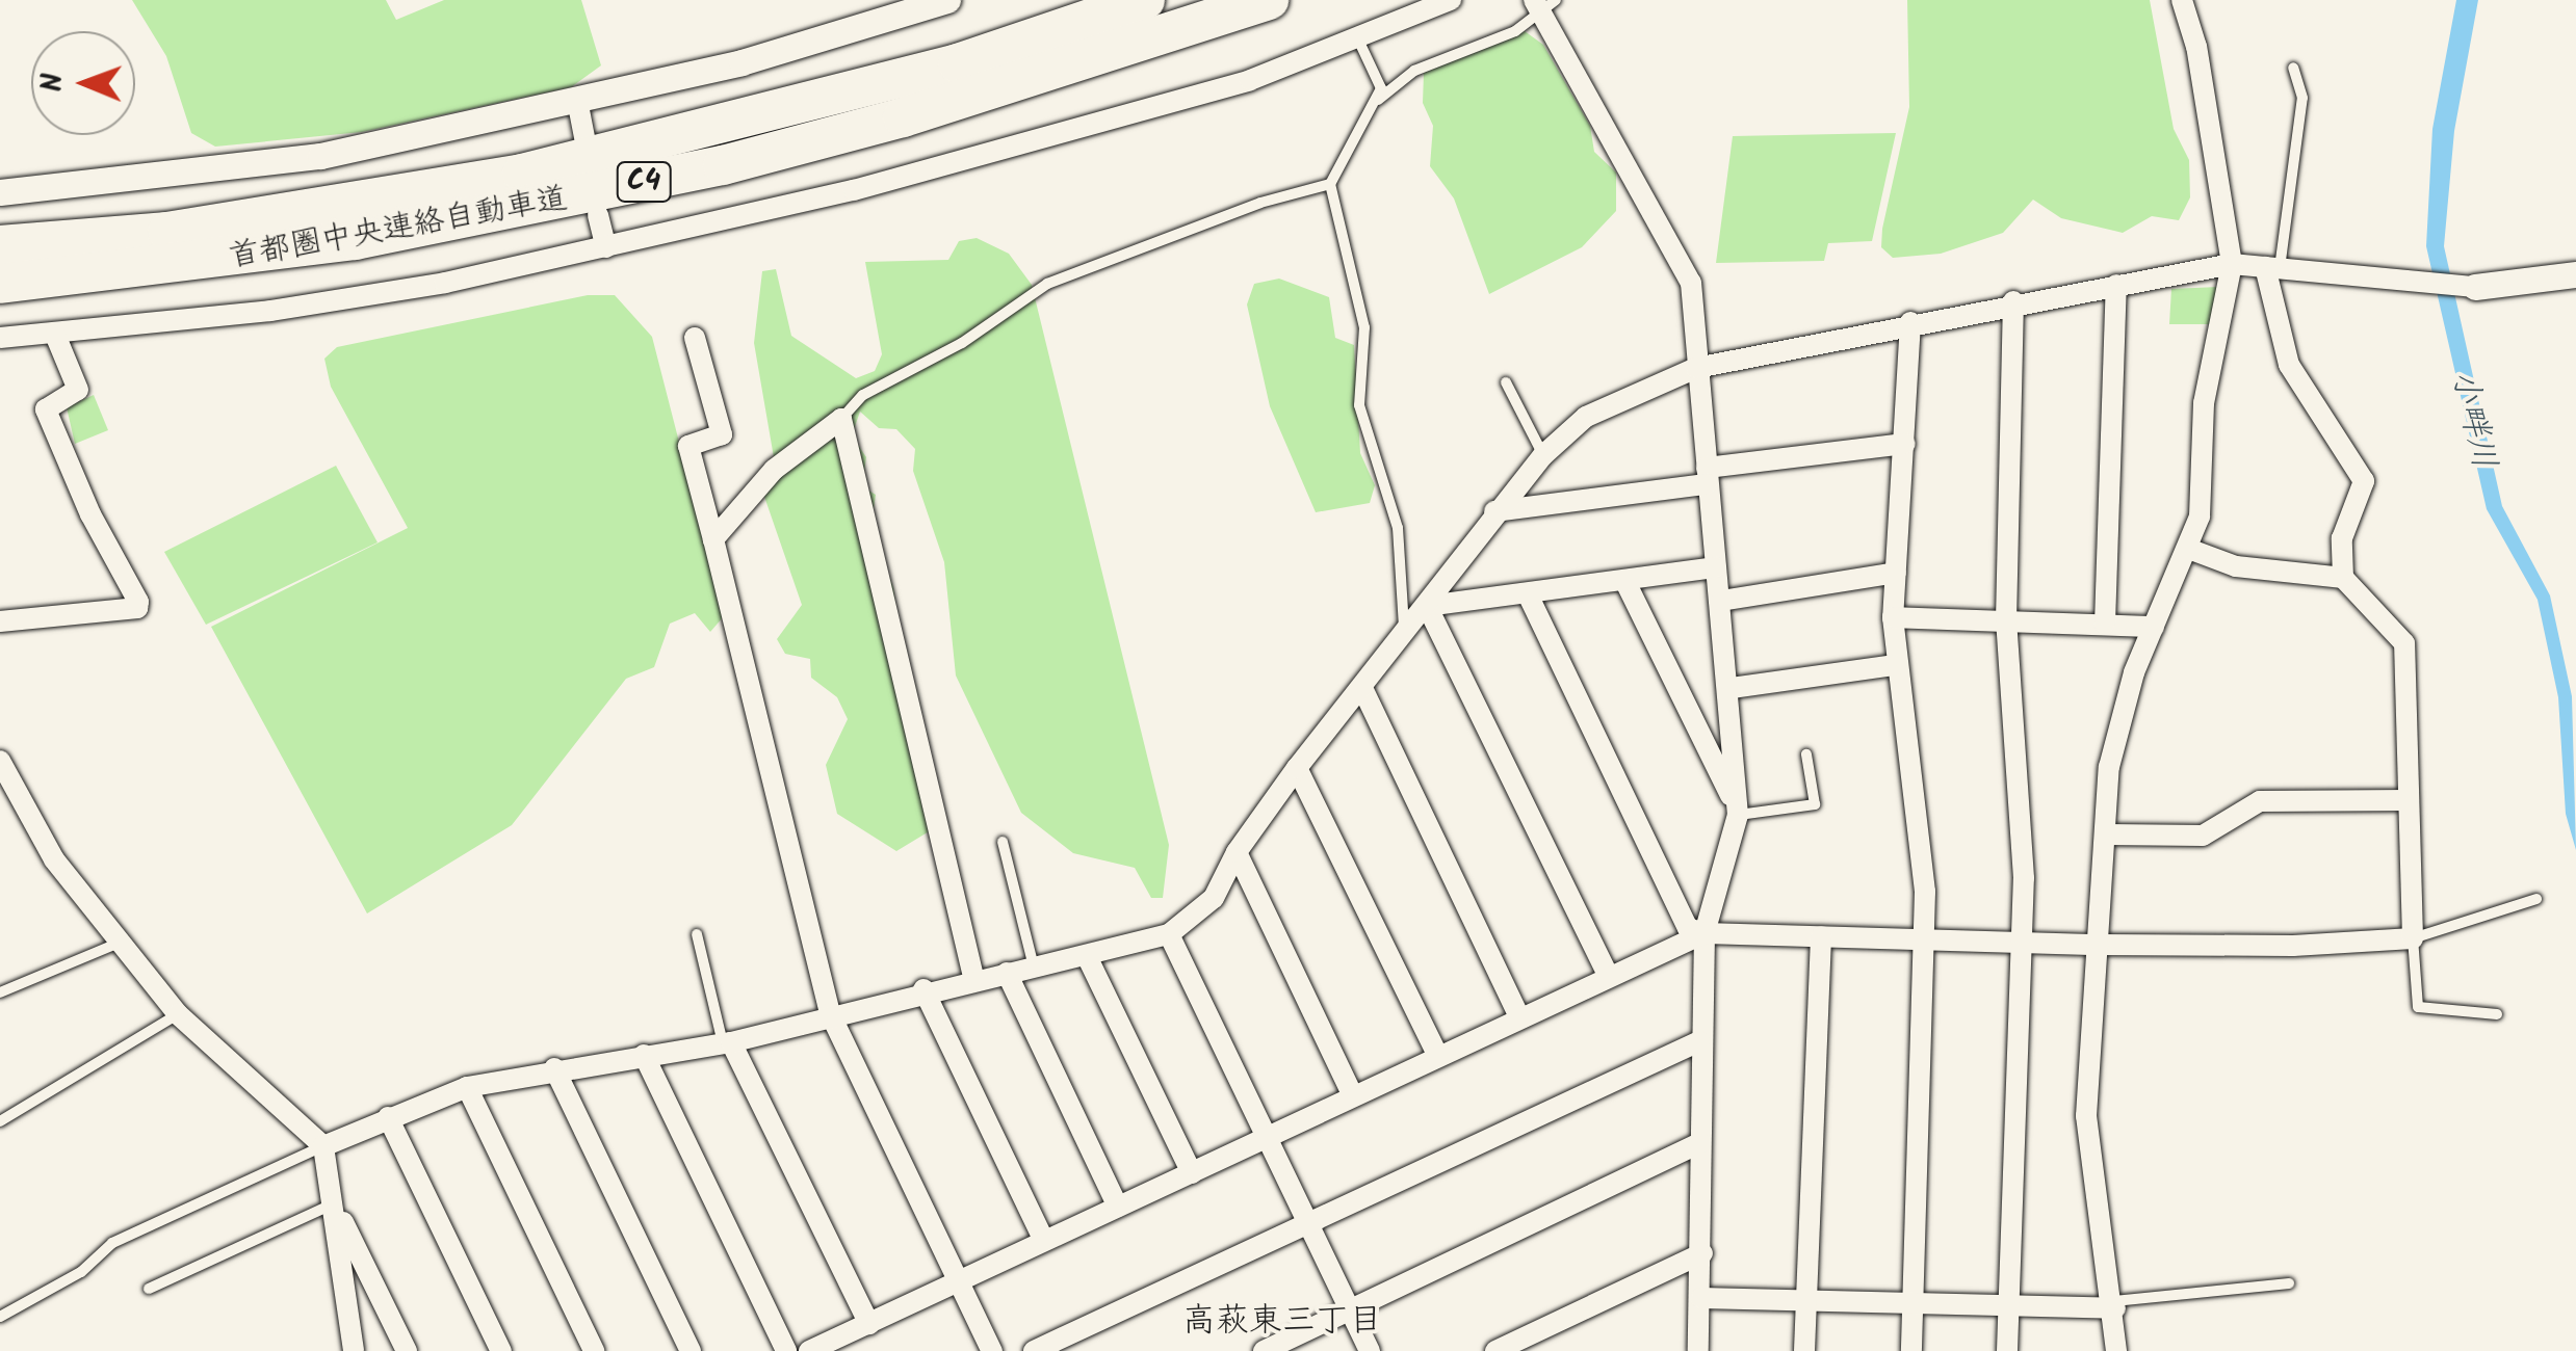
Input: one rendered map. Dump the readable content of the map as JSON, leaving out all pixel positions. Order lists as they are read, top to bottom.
{
  "streets": {
    "highway": ["C4", "首都圏中央連絡自動車道"]
  },
  "districts": ["高萩東三丁目"],
  "water": ["小畔川"],
  "north": "left"
}
